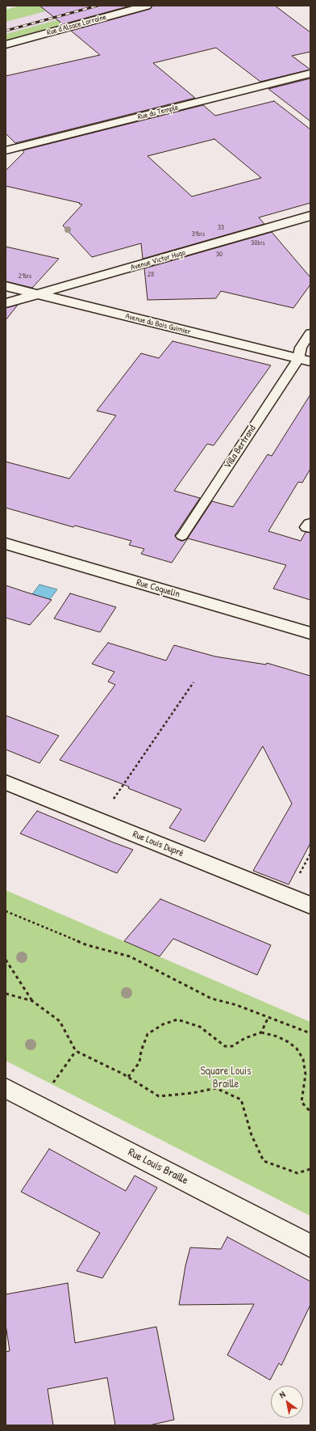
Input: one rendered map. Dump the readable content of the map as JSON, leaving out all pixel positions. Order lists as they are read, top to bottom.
{
  "streets": {
    "street": [
      "Rue d'Alsace Lorraine",
      "Rue du Temple",
      "Avenue Victor Hugo",
      "Avenue du Bois Guimier",
      "Rue Coquelin",
      "Rue Louis Dupré",
      "Rue Louis Braille"
    ],
    "lane": ["Villa Bertrand"]
  },
  "crossings": [
    ["Avenue Victor Hugo", "Avenue du Bois Guimier"],
    ["Avenue du Bois Guimier", "Villa Bertrand"]
  ],
  "parks": ["Square Louis Braille"],
  "house_numbers": [
    "33",
    "31bis",
    "30bis",
    "30",
    "28",
    "21bis"
  ],
  "north": "top left"
}
